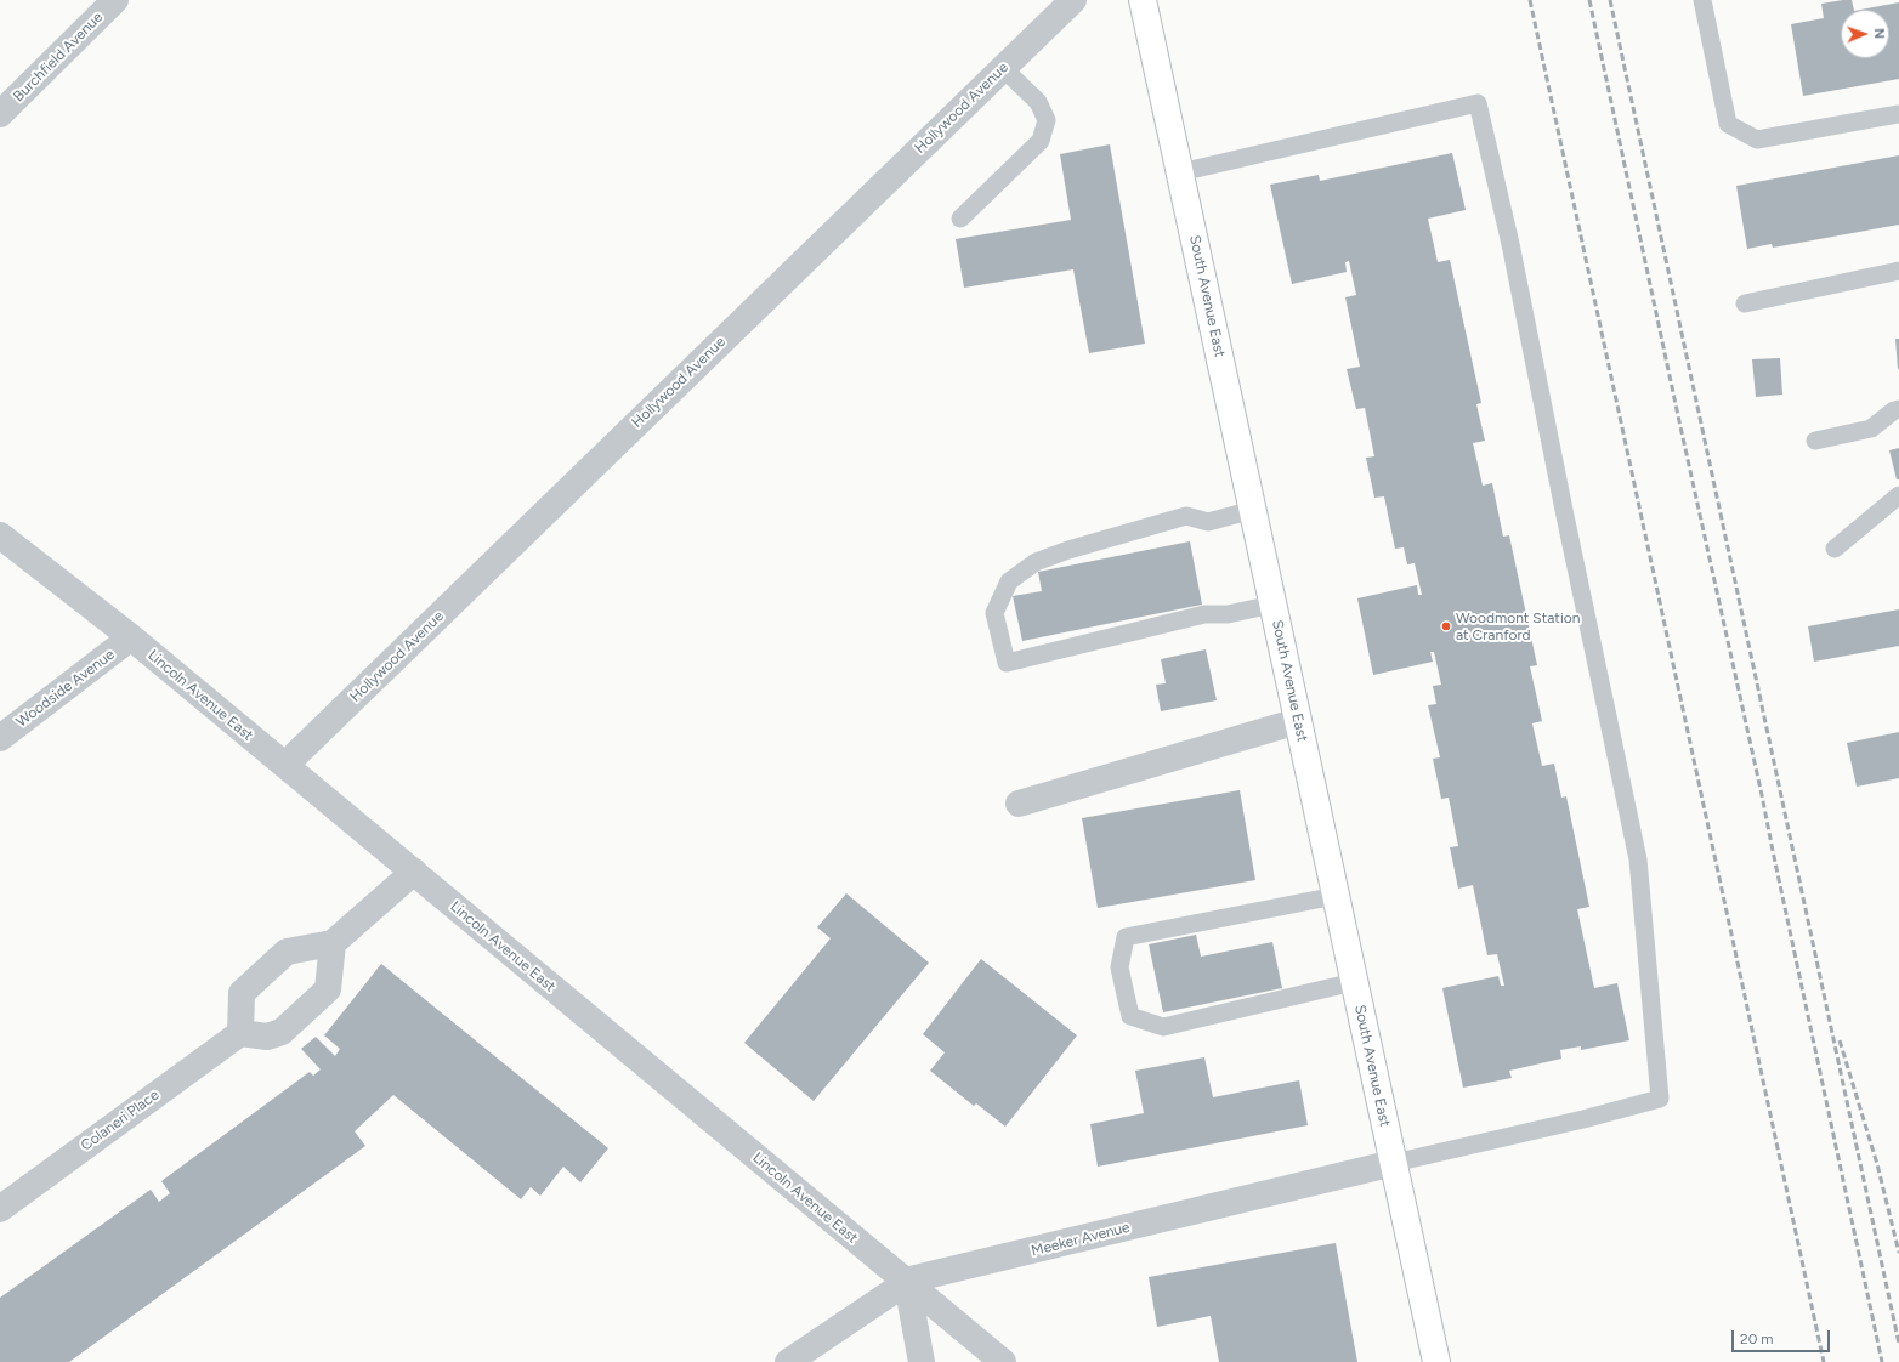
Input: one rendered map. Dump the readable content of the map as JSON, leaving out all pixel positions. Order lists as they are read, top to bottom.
{
  "streets": {
    "main road": ["South Avenue East"],
    "street": [
      "Burchfield Avenue",
      "Hollywood Avenue",
      "Woodside Avenue",
      "Lincoln Avenue East",
      "Colaneri Place",
      "Meeker Avenue"
    ]
  },
  "crossings": [
    ["Hollywood Avenue", "Lincoln Avenue East"],
    ["South Avenue East", "Meeker Avenue"],
    ["Woodside Avenue", "Lincoln Avenue East"],
    ["Lincoln Avenue East", "Meeker Avenue"]
  ],
  "places": ["Woodmont Station at Cranford"],
  "scale_bar": "20 m",
  "north": "right"
}
